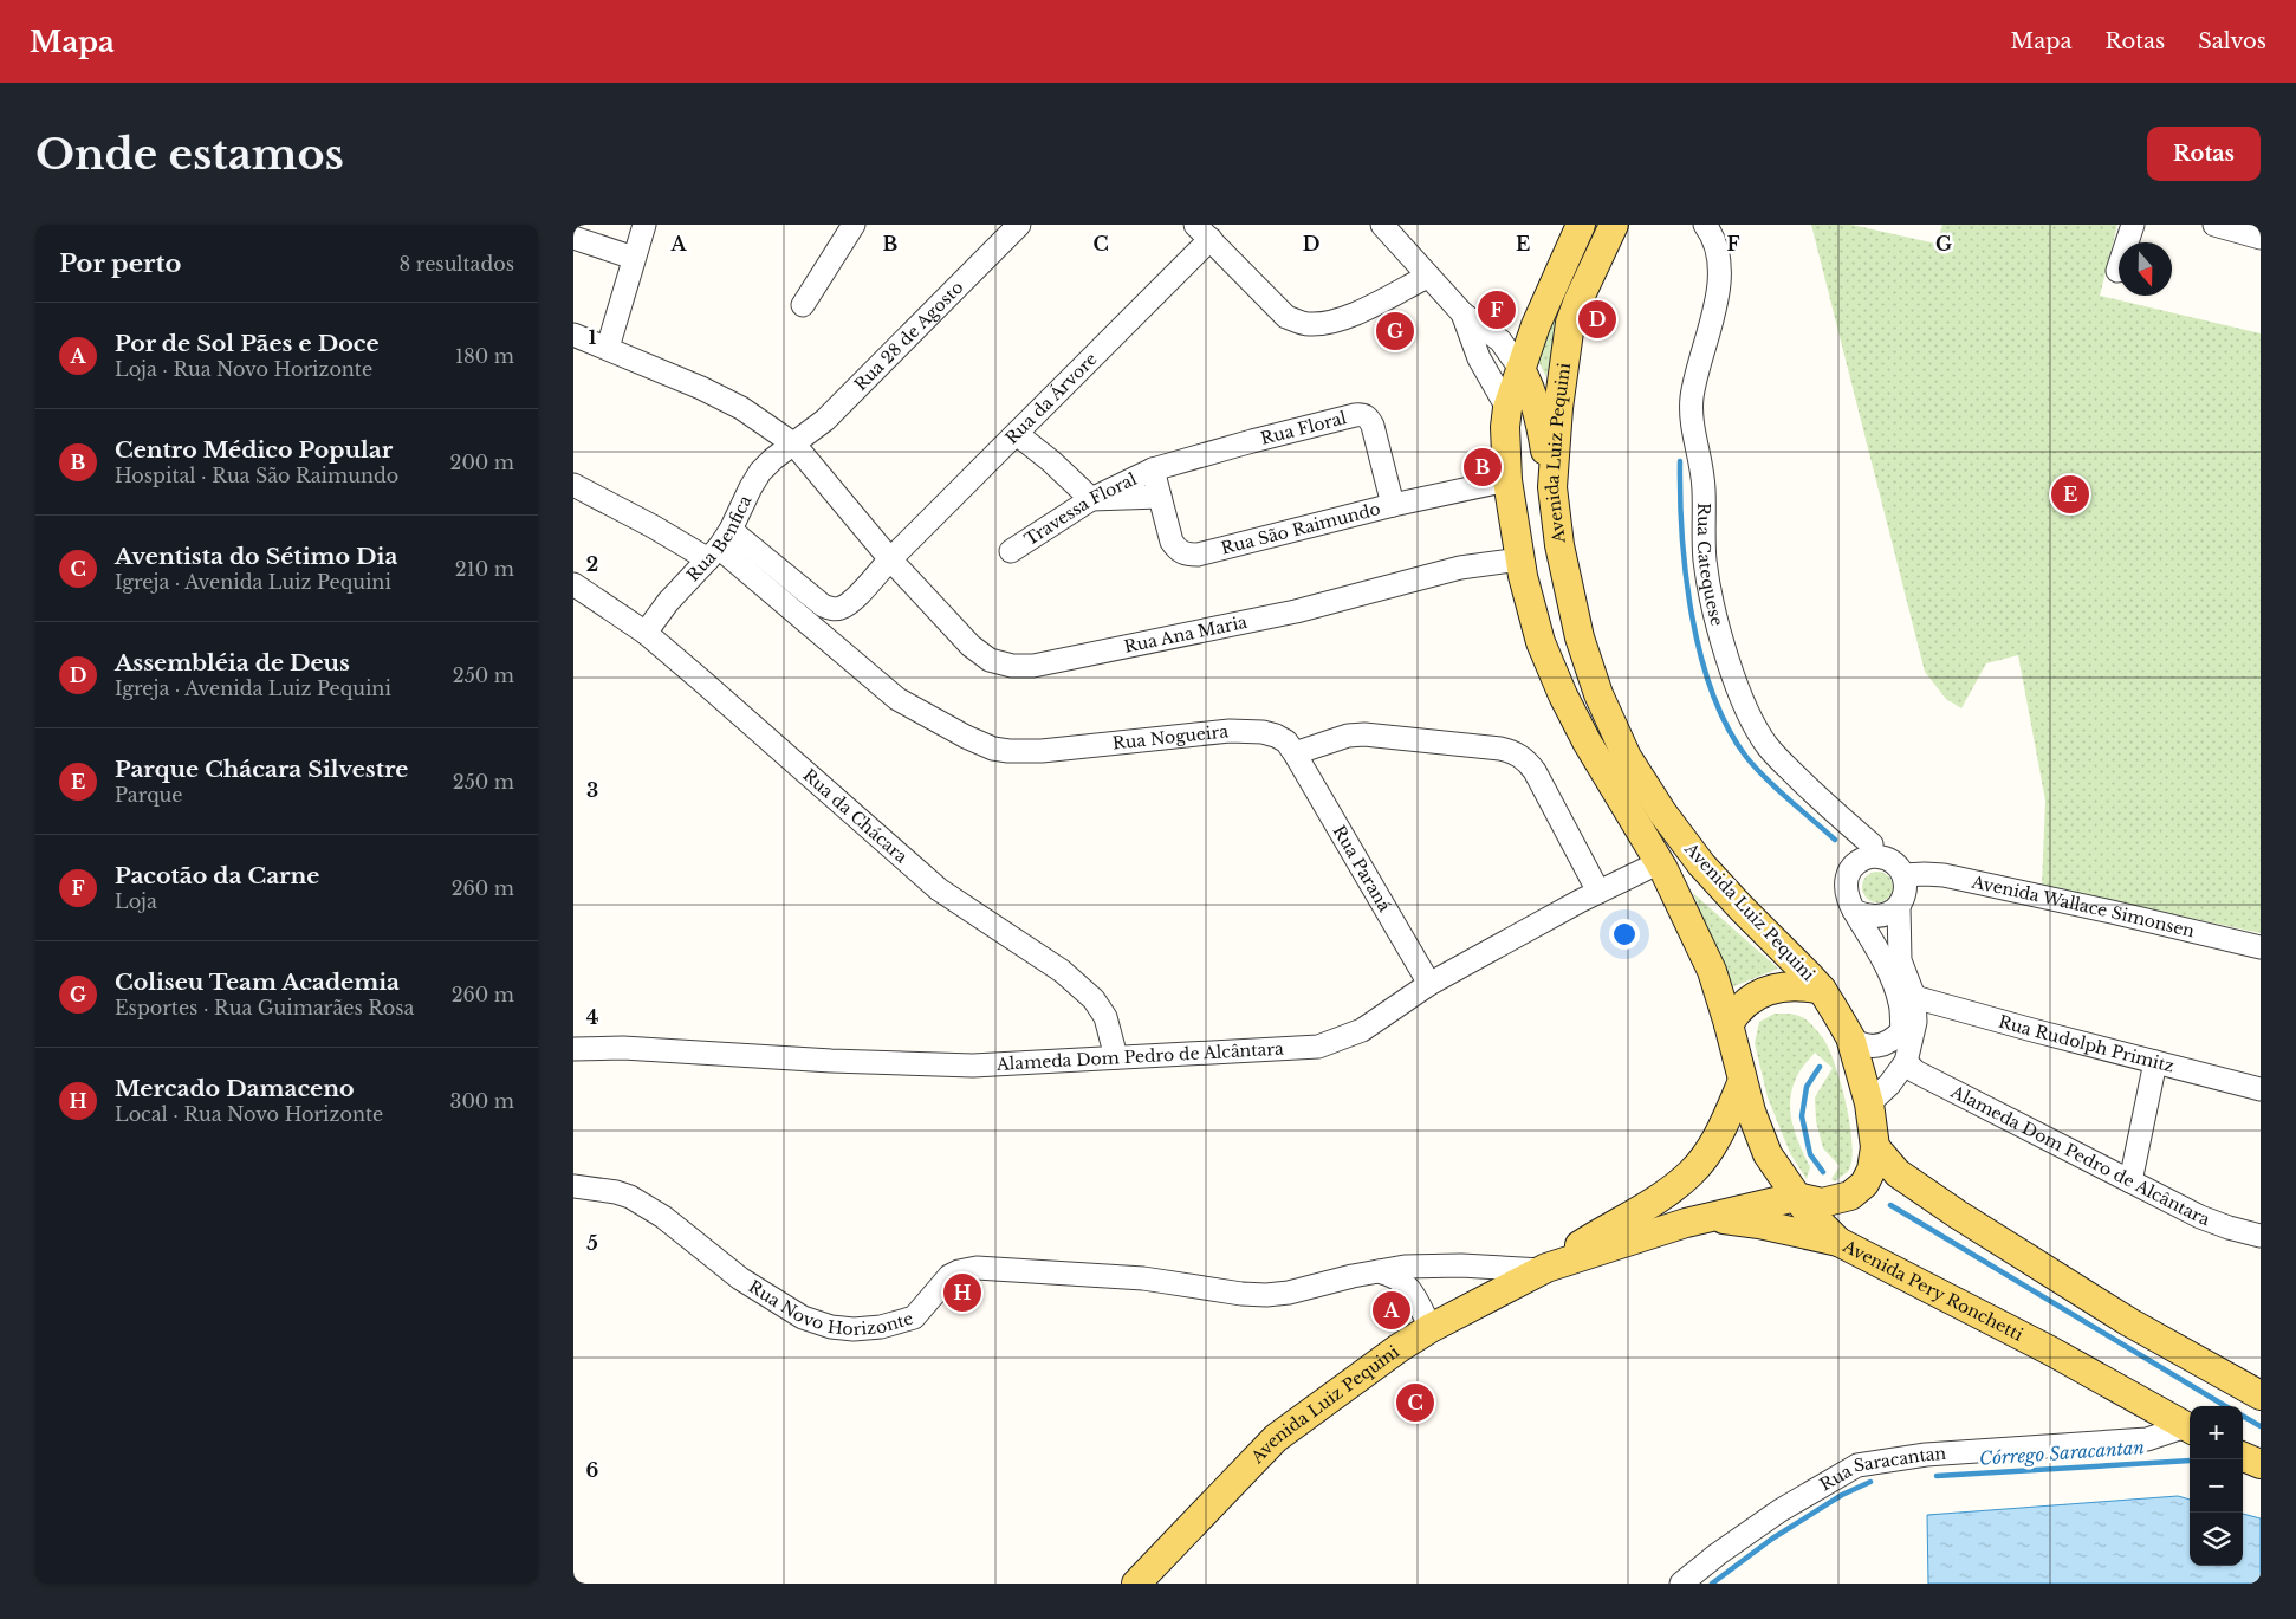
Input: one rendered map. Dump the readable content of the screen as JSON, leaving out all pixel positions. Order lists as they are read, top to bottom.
{
  "streets": {
    "main road": ["Avenida Luiz Pequini", "Avenida Pery Ronchetti"],
    "street": [
      "Rua 28 de Agosto",
      "Rua da Árvore",
      "Rua Floral",
      "Travessa Floral",
      "Rua São Raimundo",
      "Rua Benfica",
      "Rua Catequese",
      "Rua Ana Maria",
      "Rua Nogueira",
      "Rua da Chácara",
      "Rua Paraná",
      "Avenida Wallace Simonsen",
      "Rua Rudolph Primitz",
      "Alameda Dom Pedro de Alcântara",
      "Rua Novo Horizonte",
      "Rua Saracantan"
    ]
  },
  "crossings": [
    ["Rua 28 de Agosto", "Rua Benfica"],
    ["Rua 28 de Agosto", "Rua Ana Maria"],
    ["Rua da Árvore", "Rua Benfica"],
    ["Rua da Árvore", "Rua Ana Maria"],
    ["Rua da Árvore", "Rua Nogueira"],
    ["Rua Floral", "Travessa Floral"],
    ["Rua Floral", "Rua São Raimundo"],
    ["Avenida Luiz Pequini", "Rua São Raimundo"],
    ["Avenida Luiz Pequini", "Rua Ana Maria"],
    ["Avenida Luiz Pequini", "Alameda Dom Pedro de Alcântara"],
    ["Avenida Luiz Pequini", "Avenida Pery Ronchetti"],
    ["Avenida Luiz Pequini", "Rua Novo Horizonte"],
    ["Travessa Floral", "Rua São Raimundo"],
    ["Rua Benfica", "Rua Ana Maria"],
    ["Rua Benfica", "Rua Nogueira"],
    ["Rua Benfica", "Rua da Chácara"],
    ["Rua Catequese", "Avenida Wallace Simonsen"],
    ["Rua Nogueira", "Rua Paraná"],
    ["Rua da Chácara", "Alameda Dom Pedro de Alcântara"],
    ["Rua Paraná", "Alameda Dom Pedro de Alcântara"],
    ["Avenida Pery Ronchetti", "Rua Saracantan"]
  ],
  "water": ["Córrego Saracantan"],
  "north": "bottom",
  "page": {
    "header": "Mapa",
    "nav": ["Mapa", "Rotas", "Salvos"],
    "buttons": "Rotas",
    "title": "Onde estamos",
    "heading": ["Por perto", "8 resultados"],
    "pins": [
      "F",
      "D",
      "G",
      "B",
      "E",
      "H",
      "A",
      "C"
    ],
    "list": [
      {
        "mark": "A",
        "name": "Por de Sol Pães e Doce",
        "note": "Loja · Rua Novo Horizonte",
        "value": "180 m"
      },
      {
        "mark": "B",
        "name": "Centro Médico Popular",
        "note": "Hospital · Rua São Raimundo",
        "value": "200 m"
      },
      {
        "mark": "C",
        "name": "Aventista do Sétimo Dia",
        "note": "Igreja · Avenida Luiz Pequini",
        "value": "210 m"
      },
      {
        "mark": "D",
        "name": "Assembléia de Deus",
        "note": "Igreja · Avenida Luiz Pequini",
        "value": "250 m"
      },
      {
        "mark": "E",
        "name": "Parque Chácara Silvestre",
        "note": "Parque",
        "value": "250 m"
      },
      {
        "mark": "F",
        "name": "Pacotão da Carne",
        "note": "Loja",
        "value": "260 m"
      },
      {
        "mark": "G",
        "name": "Coliseu Team Academia",
        "note": "Esportes · Rua Guimarães Rosa",
        "value": "260 m"
      },
      {
        "mark": "H",
        "name": "Mercado Damaceno",
        "note": "Local · Rua Novo Horizonte",
        "value": "300 m"
      }
    ],
    "map_buttons": ["+", "−"]
  },
  "grid": {
    "columns": [
      "A",
      "B",
      "C",
      "D",
      "E",
      "F",
      "G"
    ],
    "rows": [
      "1",
      "2",
      "3",
      "4",
      "5",
      "6"
    ]
  }
}
